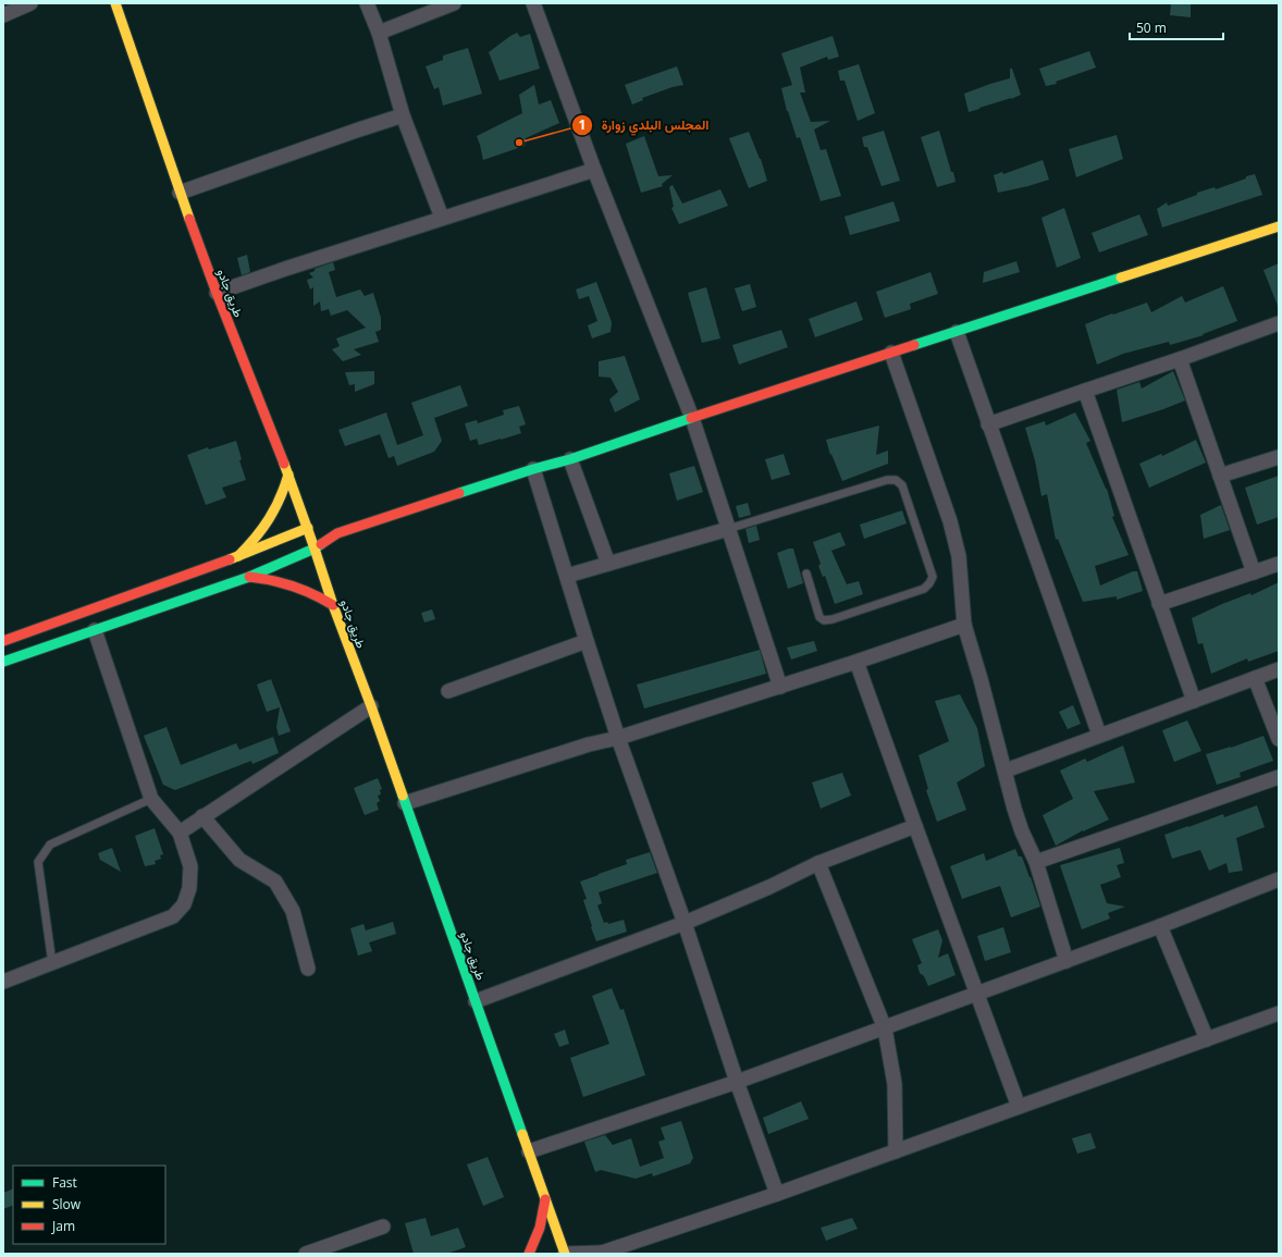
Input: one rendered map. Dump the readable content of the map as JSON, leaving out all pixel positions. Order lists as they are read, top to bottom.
{
  "streets": {
    "main road": ["طريق جادو"]
  },
  "places": ["المجلس البلدي زوارة"],
  "legend": ["Fast", "Slow", "Jam"],
  "scale_bar": "50 m"
}
